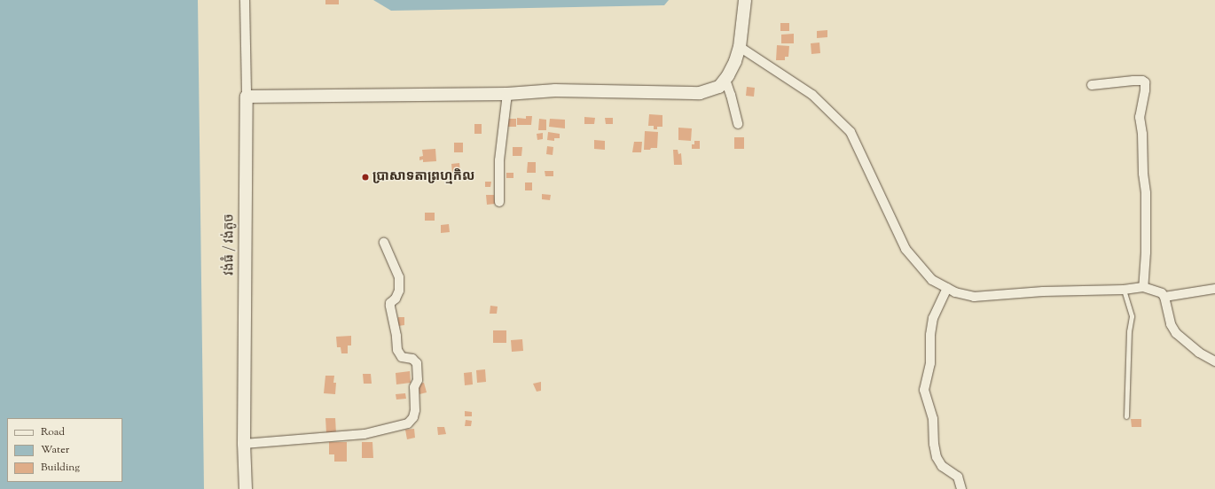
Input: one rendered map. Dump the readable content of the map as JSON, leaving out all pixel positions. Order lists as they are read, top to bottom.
{
  "streets": {
    "main road": ["វង់ធំ / វង់តូច"]
  },
  "places": ["ប្រាសាទតាព្រហ្មកិល"],
  "legend": ["Road", "Water", "Building"]
}
